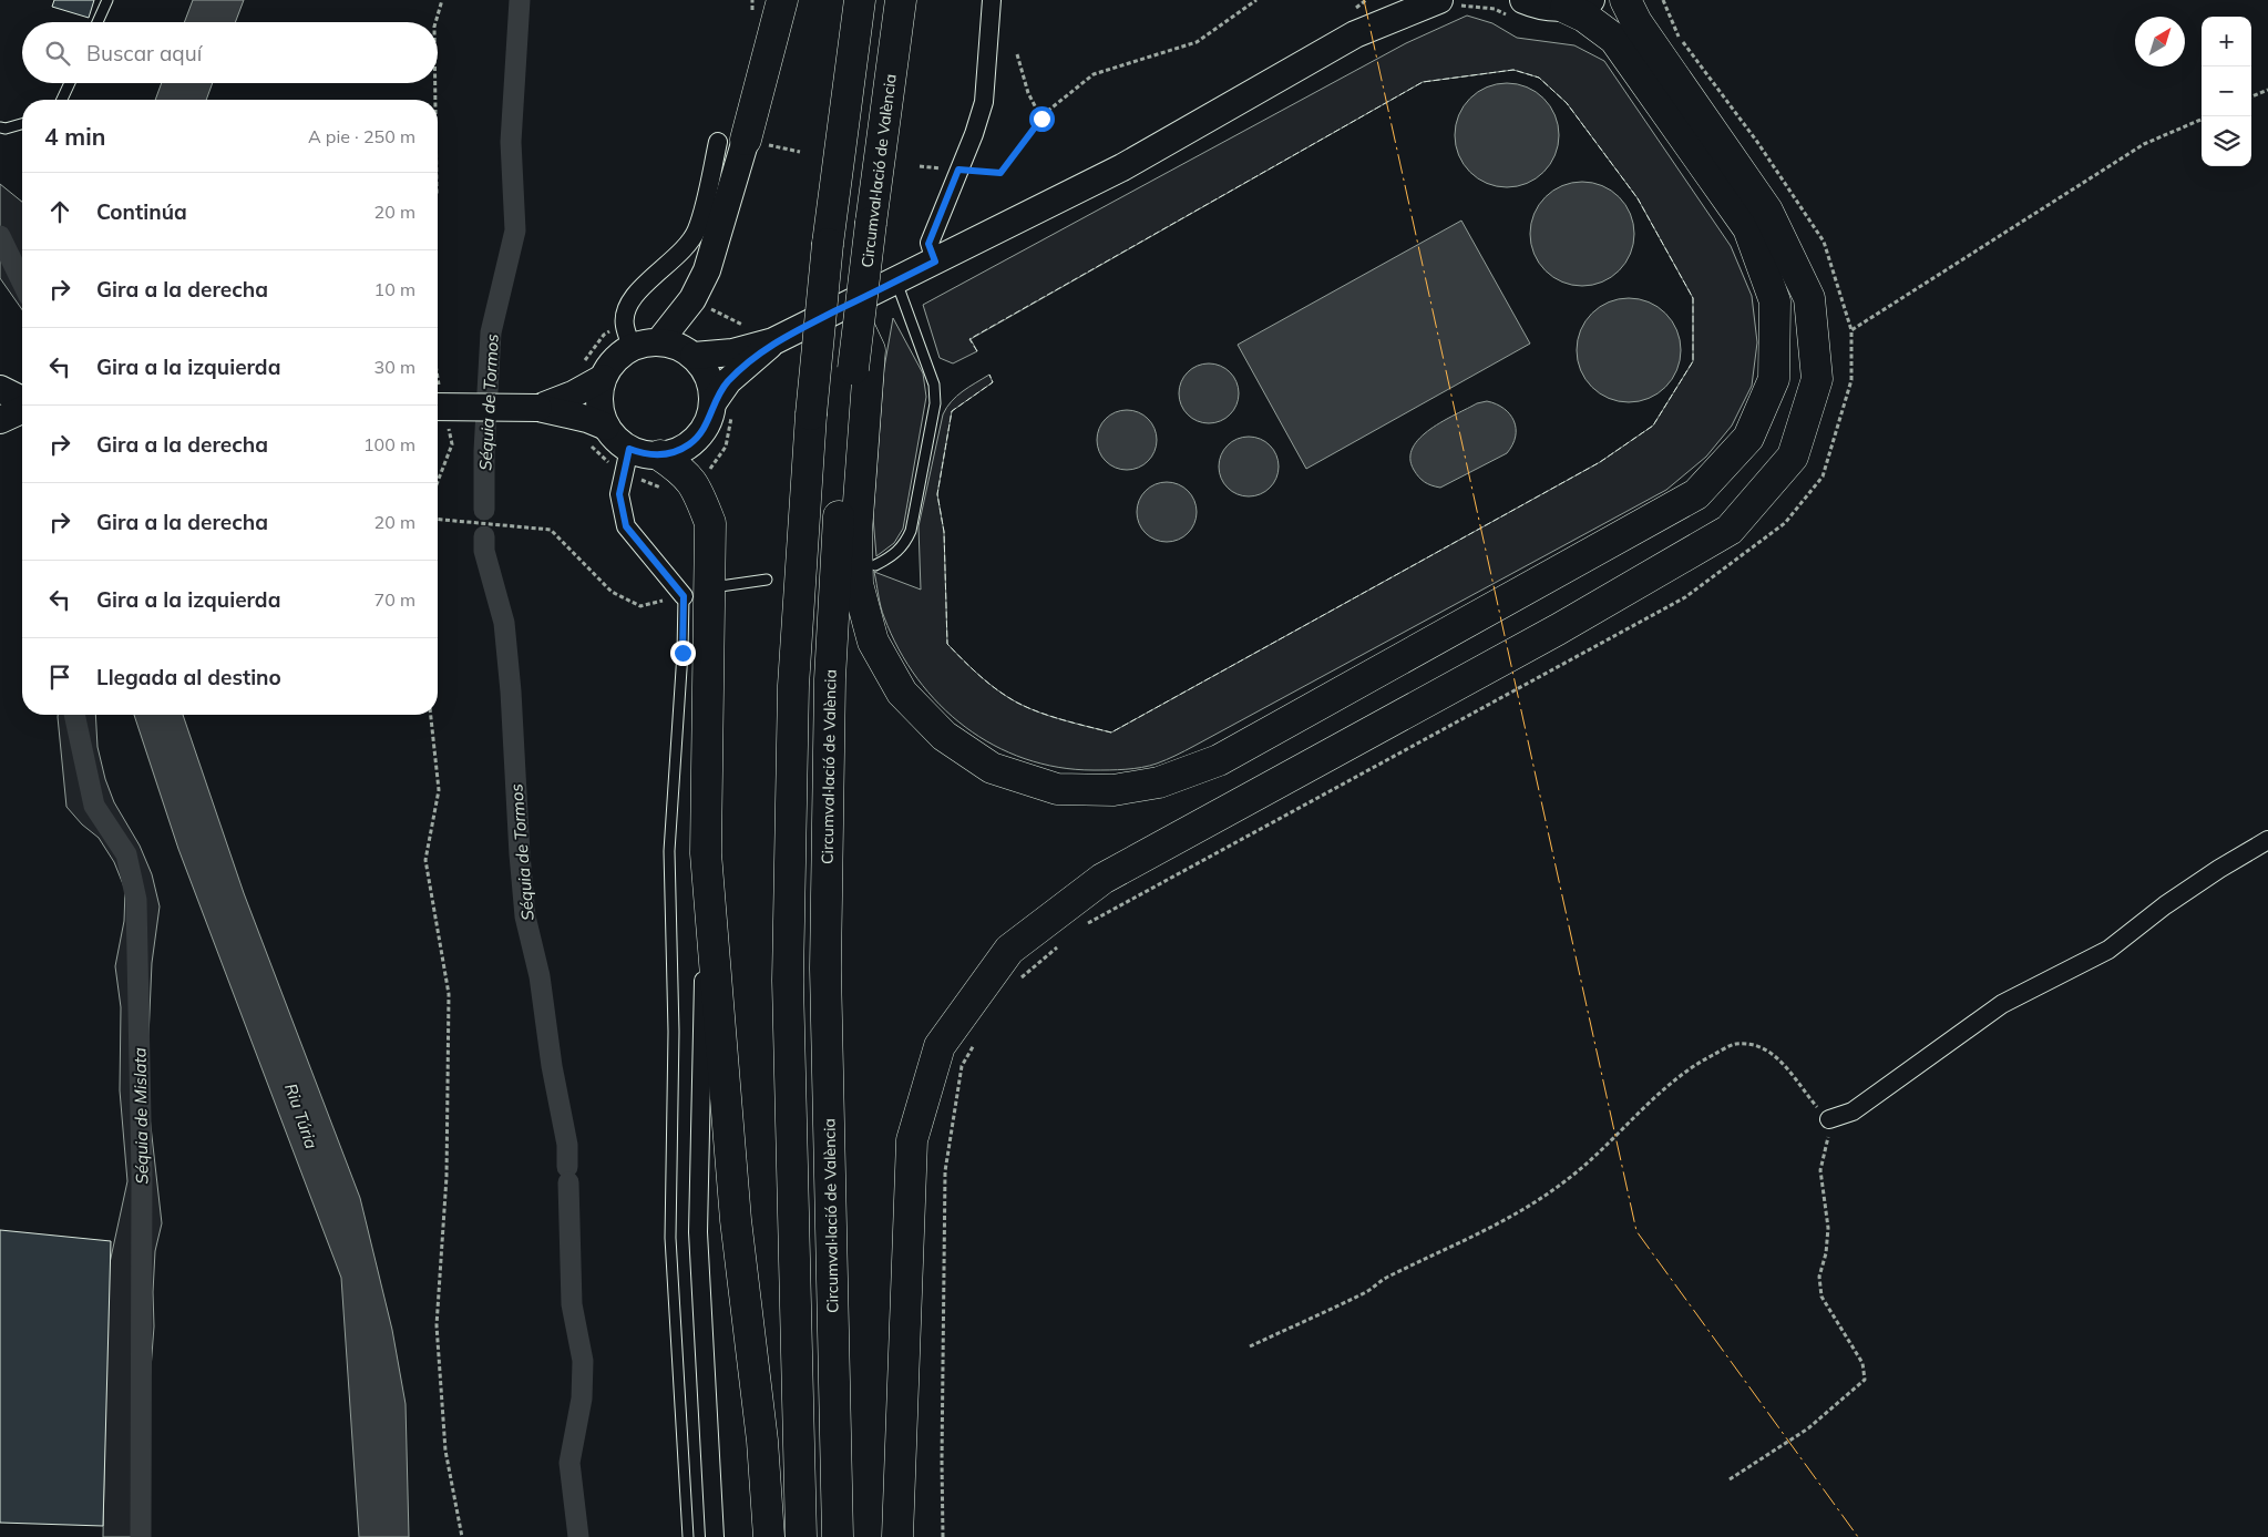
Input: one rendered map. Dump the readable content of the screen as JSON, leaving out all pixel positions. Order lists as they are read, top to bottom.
{
  "streets": {
    "highway": ["Circumval·lació de València"]
  },
  "water": ["Séquia de Tormos", "Séquia de Mislata", "Riu Túria"],
  "north": "top right",
  "page": {
    "map_buttons": ["+", "−"],
    "search": "Buscar aquí",
    "heading": ["4 min", "A pie · 250 m"],
    "list": [
      ["Continúa", "20 m"],
      ["Gira a la derecha", "10 m"],
      ["Gira a la izquierda", "30 m"],
      ["Gira a la derecha", "100 m"],
      ["Gira a la derecha", "20 m"],
      ["Gira a la izquierda", "70 m"],
      "Llegada al destino"
    ]
  }
}
